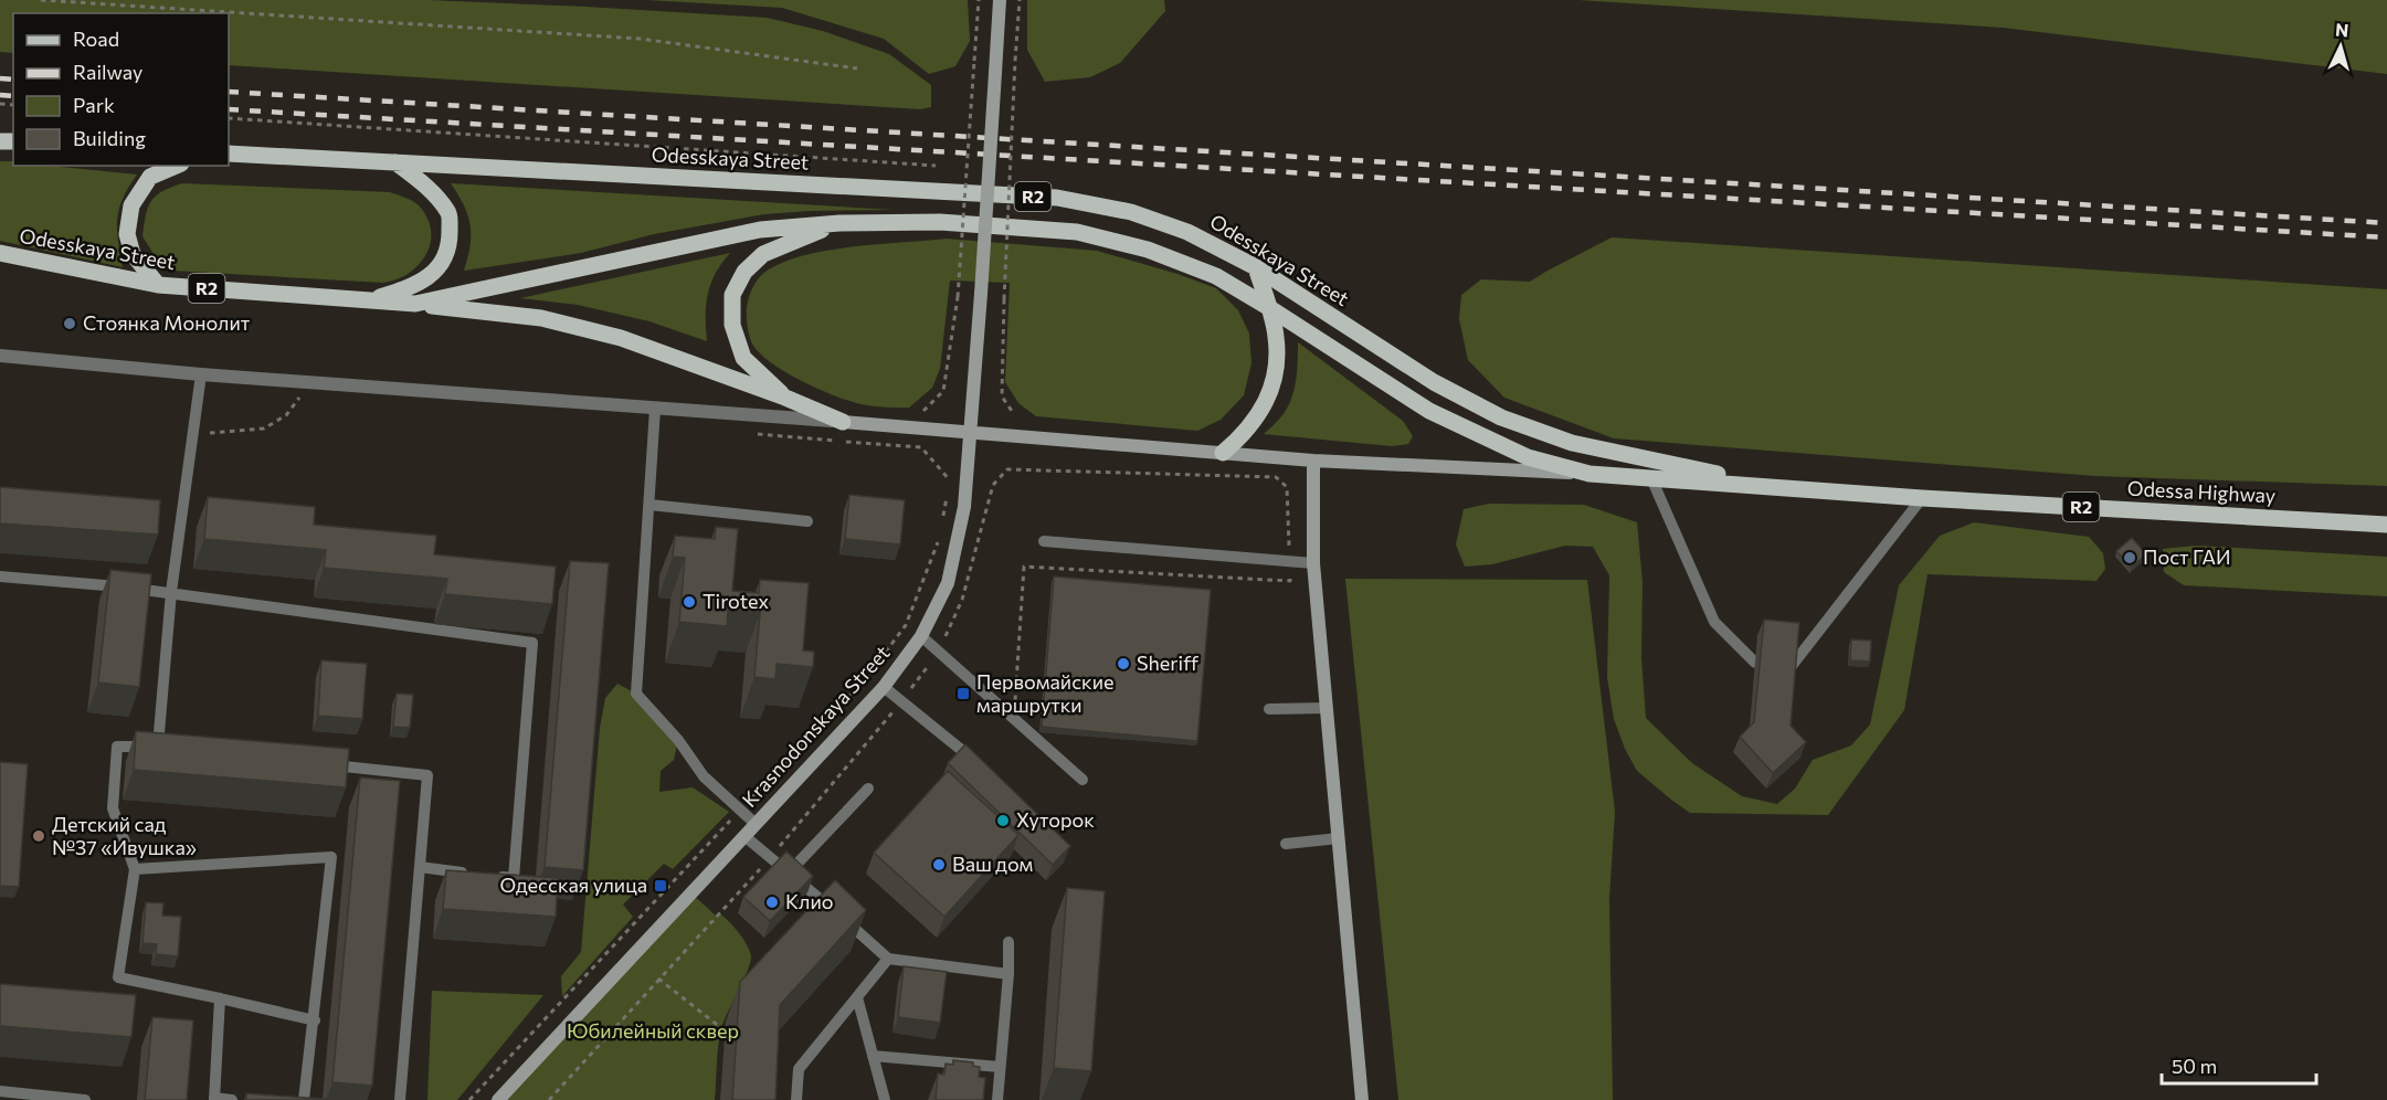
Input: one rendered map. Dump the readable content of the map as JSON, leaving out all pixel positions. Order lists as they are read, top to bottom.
{
  "streets": {
    "main road": ["Odesskaya Street", "R2", "Odessa Highway"],
    "street": ["Krasnodonskaya Street"]
  },
  "crossings": [
    ["Odesskaya Street", "Odessa Highway"],
    ["Odesskaya Street", "Krasnodonskaya Street"]
  ],
  "parks": ["Юбилейный сквер"],
  "places": {
    "other": [
      "Стоянка Монолит",
      "Пост ГАИ",
      "Tirotex",
      "Sheriff",
      "Хуторок",
      "Детский сад №37 «Ивушка»",
      "Ваш дом",
      "Клио"
    ],
    "transit": ["Первомайские маршрутки", "Одесская улица"]
  },
  "legend": [
    "Road",
    "Railway",
    "Park",
    "Building"
  ],
  "scale_bar": "50 m",
  "north": "top"
}
